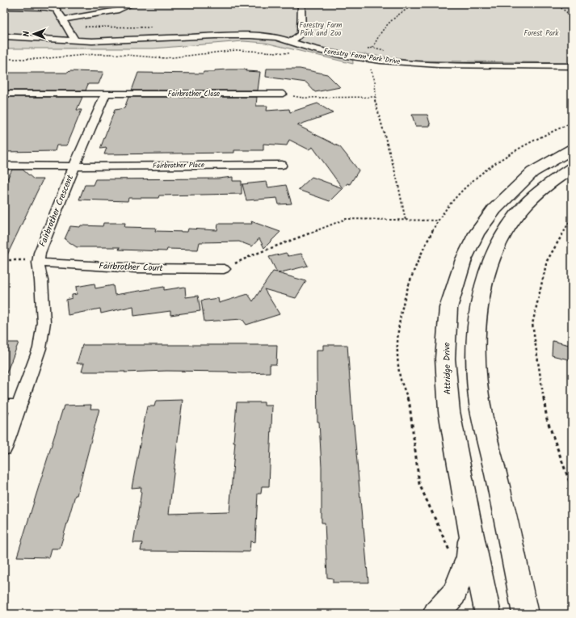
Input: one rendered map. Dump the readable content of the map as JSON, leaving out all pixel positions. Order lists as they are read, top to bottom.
{
  "streets": {
    "main road": ["Attridge Drive"],
    "street": [
      "Forestry Farm Park Drive",
      "Fairbrother Close",
      "Fairbrother Place",
      "Fairbrother Crescent",
      "Fairbrother Court"
    ]
  },
  "crossings": [
    ["Fairbrother Close", "Fairbrother Crescent"],
    ["Fairbrother Place", "Fairbrother Crescent"],
    ["Fairbrother Crescent", "Fairbrother Court"]
  ],
  "parks": ["Forestry Farm Park and Zoo", "Forest Park"],
  "north": "left"
}
